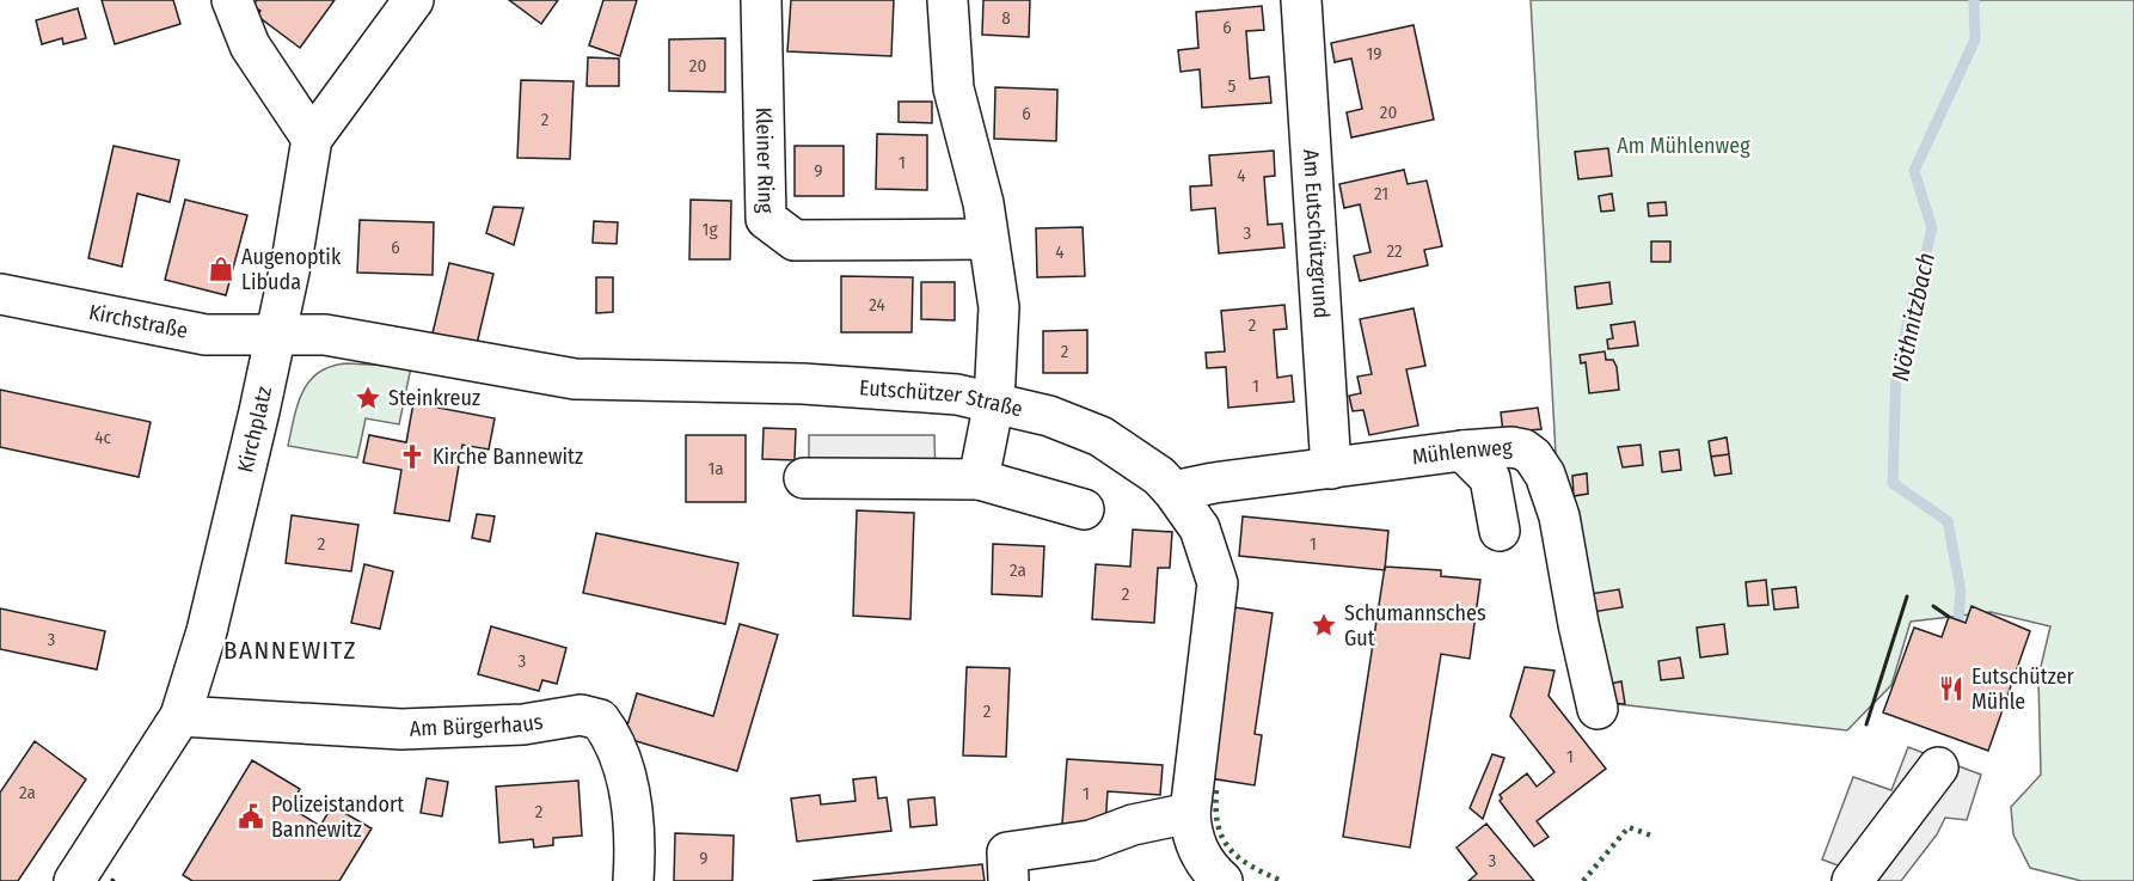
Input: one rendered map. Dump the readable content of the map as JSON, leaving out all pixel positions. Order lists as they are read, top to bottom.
{
  "streets": {
    "street": [
      "Kleiner Ring",
      "Am Eutschützgrund",
      "Kirchstraße",
      "Eutschützer Straße",
      "Kirchplatz",
      "Mühlenweg",
      "Am Bürgerhaus"
    ]
  },
  "crossings": [
    ["Am Eutschützgrund", "Mühlenweg"],
    ["Kirchstraße", "Eutschützer Straße"],
    ["Kirchstraße", "Kirchplatz"],
    ["Eutschützer Straße", "Kirchplatz"],
    ["Eutschützer Straße", "Mühlenweg"],
    ["Kirchplatz", "Am Bürgerhaus"]
  ],
  "districts": ["BANNEWITZ"],
  "water": ["Nöthnitzbach"],
  "parks": ["Am Mühlenweg"],
  "places": {
    "shop": ["Augenoptik Libuda"],
    "place": ["Steinkreuz", "Schumannsches Gut"],
    "church": ["Kirche Bannewitz"],
    "restaurant": ["Eutschützer Mühle"],
    "public building": ["Polizeistandort Bannewitz"]
  },
  "house_numbers": [
    "8",
    "6",
    "19",
    "20",
    "5",
    "20",
    "6",
    "2",
    "1",
    "9",
    "4",
    "21",
    "1g",
    "3",
    "6",
    "22",
    "4",
    "24",
    "2",
    "2",
    "1",
    "4c",
    "1a",
    "2",
    "1",
    "2a",
    "2",
    "3",
    "3",
    "2",
    "1",
    "2a",
    "1",
    "2",
    "9",
    "3"
  ]
}
